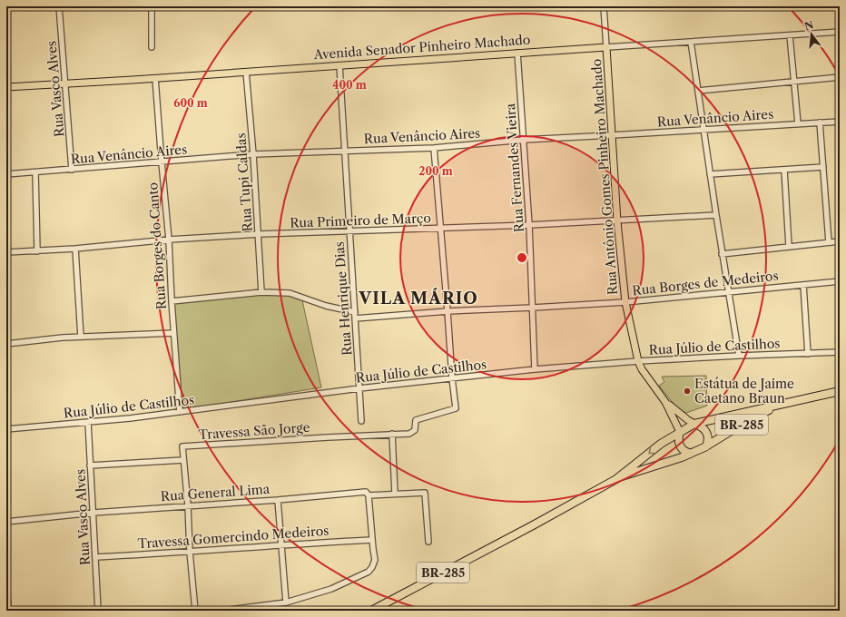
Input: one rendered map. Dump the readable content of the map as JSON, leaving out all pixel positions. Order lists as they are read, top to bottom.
{
  "streets": {
    "highway": ["BR-285"],
    "main road": ["Avenida Senador Pinheiro Machado", "Rua Antônio Gomes Pinheiro Machado"],
    "street": [
      "Rua Vasco Alves",
      "Rua Venâncio Aires",
      "Rua Fernandes Vieira",
      "Rua Tupi Caldas",
      "Rua Primeiro de Março",
      "Rua Borges do Canto",
      "Rua Borges de Medeiros",
      "Rua Henrique Dias",
      "Rua Júlio de Castilhos",
      "Travessa São Jorge",
      "Rua General Lima",
      "Travessa Gomercindo Medeiros"
    ]
  },
  "crossings": [
    ["Avenida Senador Pinheiro Machado", "Rua Vasco Alves"],
    ["Avenida Senador Pinheiro Machado", "Rua Fernandes Vieira"],
    ["Avenida Senador Pinheiro Machado", "Rua Antônio Gomes Pinheiro Machado"],
    ["Avenida Senador Pinheiro Machado", "Rua Tupi Caldas"],
    ["Avenida Senador Pinheiro Machado", "Rua Borges do Canto"],
    ["Avenida Senador Pinheiro Machado", "Rua Henrique Dias"],
    ["Rua Vasco Alves", "Rua Venâncio Aires"],
    ["Rua Vasco Alves", "Rua Júlio de Castilhos"],
    ["Rua Vasco Alves", "Rua General Lima"],
    ["Rua Vasco Alves", "Travessa Gomercindo Medeiros"],
    ["Rua Venâncio Aires", "Rua Fernandes Vieira"],
    ["Rua Venâncio Aires", "Rua Antônio Gomes Pinheiro Machado"],
    ["Rua Venâncio Aires", "Rua Tupi Caldas"],
    ["Rua Venâncio Aires", "Rua Borges do Canto"],
    ["Rua Venâncio Aires", "Rua Henrique Dias"],
    ["Rua Fernandes Vieira", "Rua Primeiro de Março"],
    ["Rua Fernandes Vieira", "Rua Borges de Medeiros"],
    ["Rua Fernandes Vieira", "Rua Júlio de Castilhos"],
    ["Rua Antônio Gomes Pinheiro Machado", "Rua Primeiro de Março"],
    ["Rua Antônio Gomes Pinheiro Machado", "Rua Borges de Medeiros"],
    ["Rua Antônio Gomes Pinheiro Machado", "Rua Júlio de Castilhos"],
    ["Rua Antônio Gomes Pinheiro Machado", "BR-285"],
    ["Rua Tupi Caldas", "Rua Primeiro de Março"],
    ["Rua Tupi Caldas", "Rua Borges de Medeiros"],
    ["Rua Primeiro de Março", "Rua Borges do Canto"],
    ["Rua Primeiro de Março", "Rua Henrique Dias"],
    ["Rua Borges do Canto", "Rua Borges de Medeiros"],
    ["Rua Borges do Canto", "Rua Júlio de Castilhos"],
    ["Rua Borges de Medeiros", "Rua Henrique Dias"],
    ["Rua Henrique Dias", "Rua Júlio de Castilhos"],
    ["Rua Júlio de Castilhos", "Travessa São Jorge"]
  ],
  "districts": ["VILA MÁRIO"],
  "places": ["Estátua de Jaime Caetano Braun"],
  "north": "top",
  "rings": ["400 m", "600 m", "200 m"]
}
